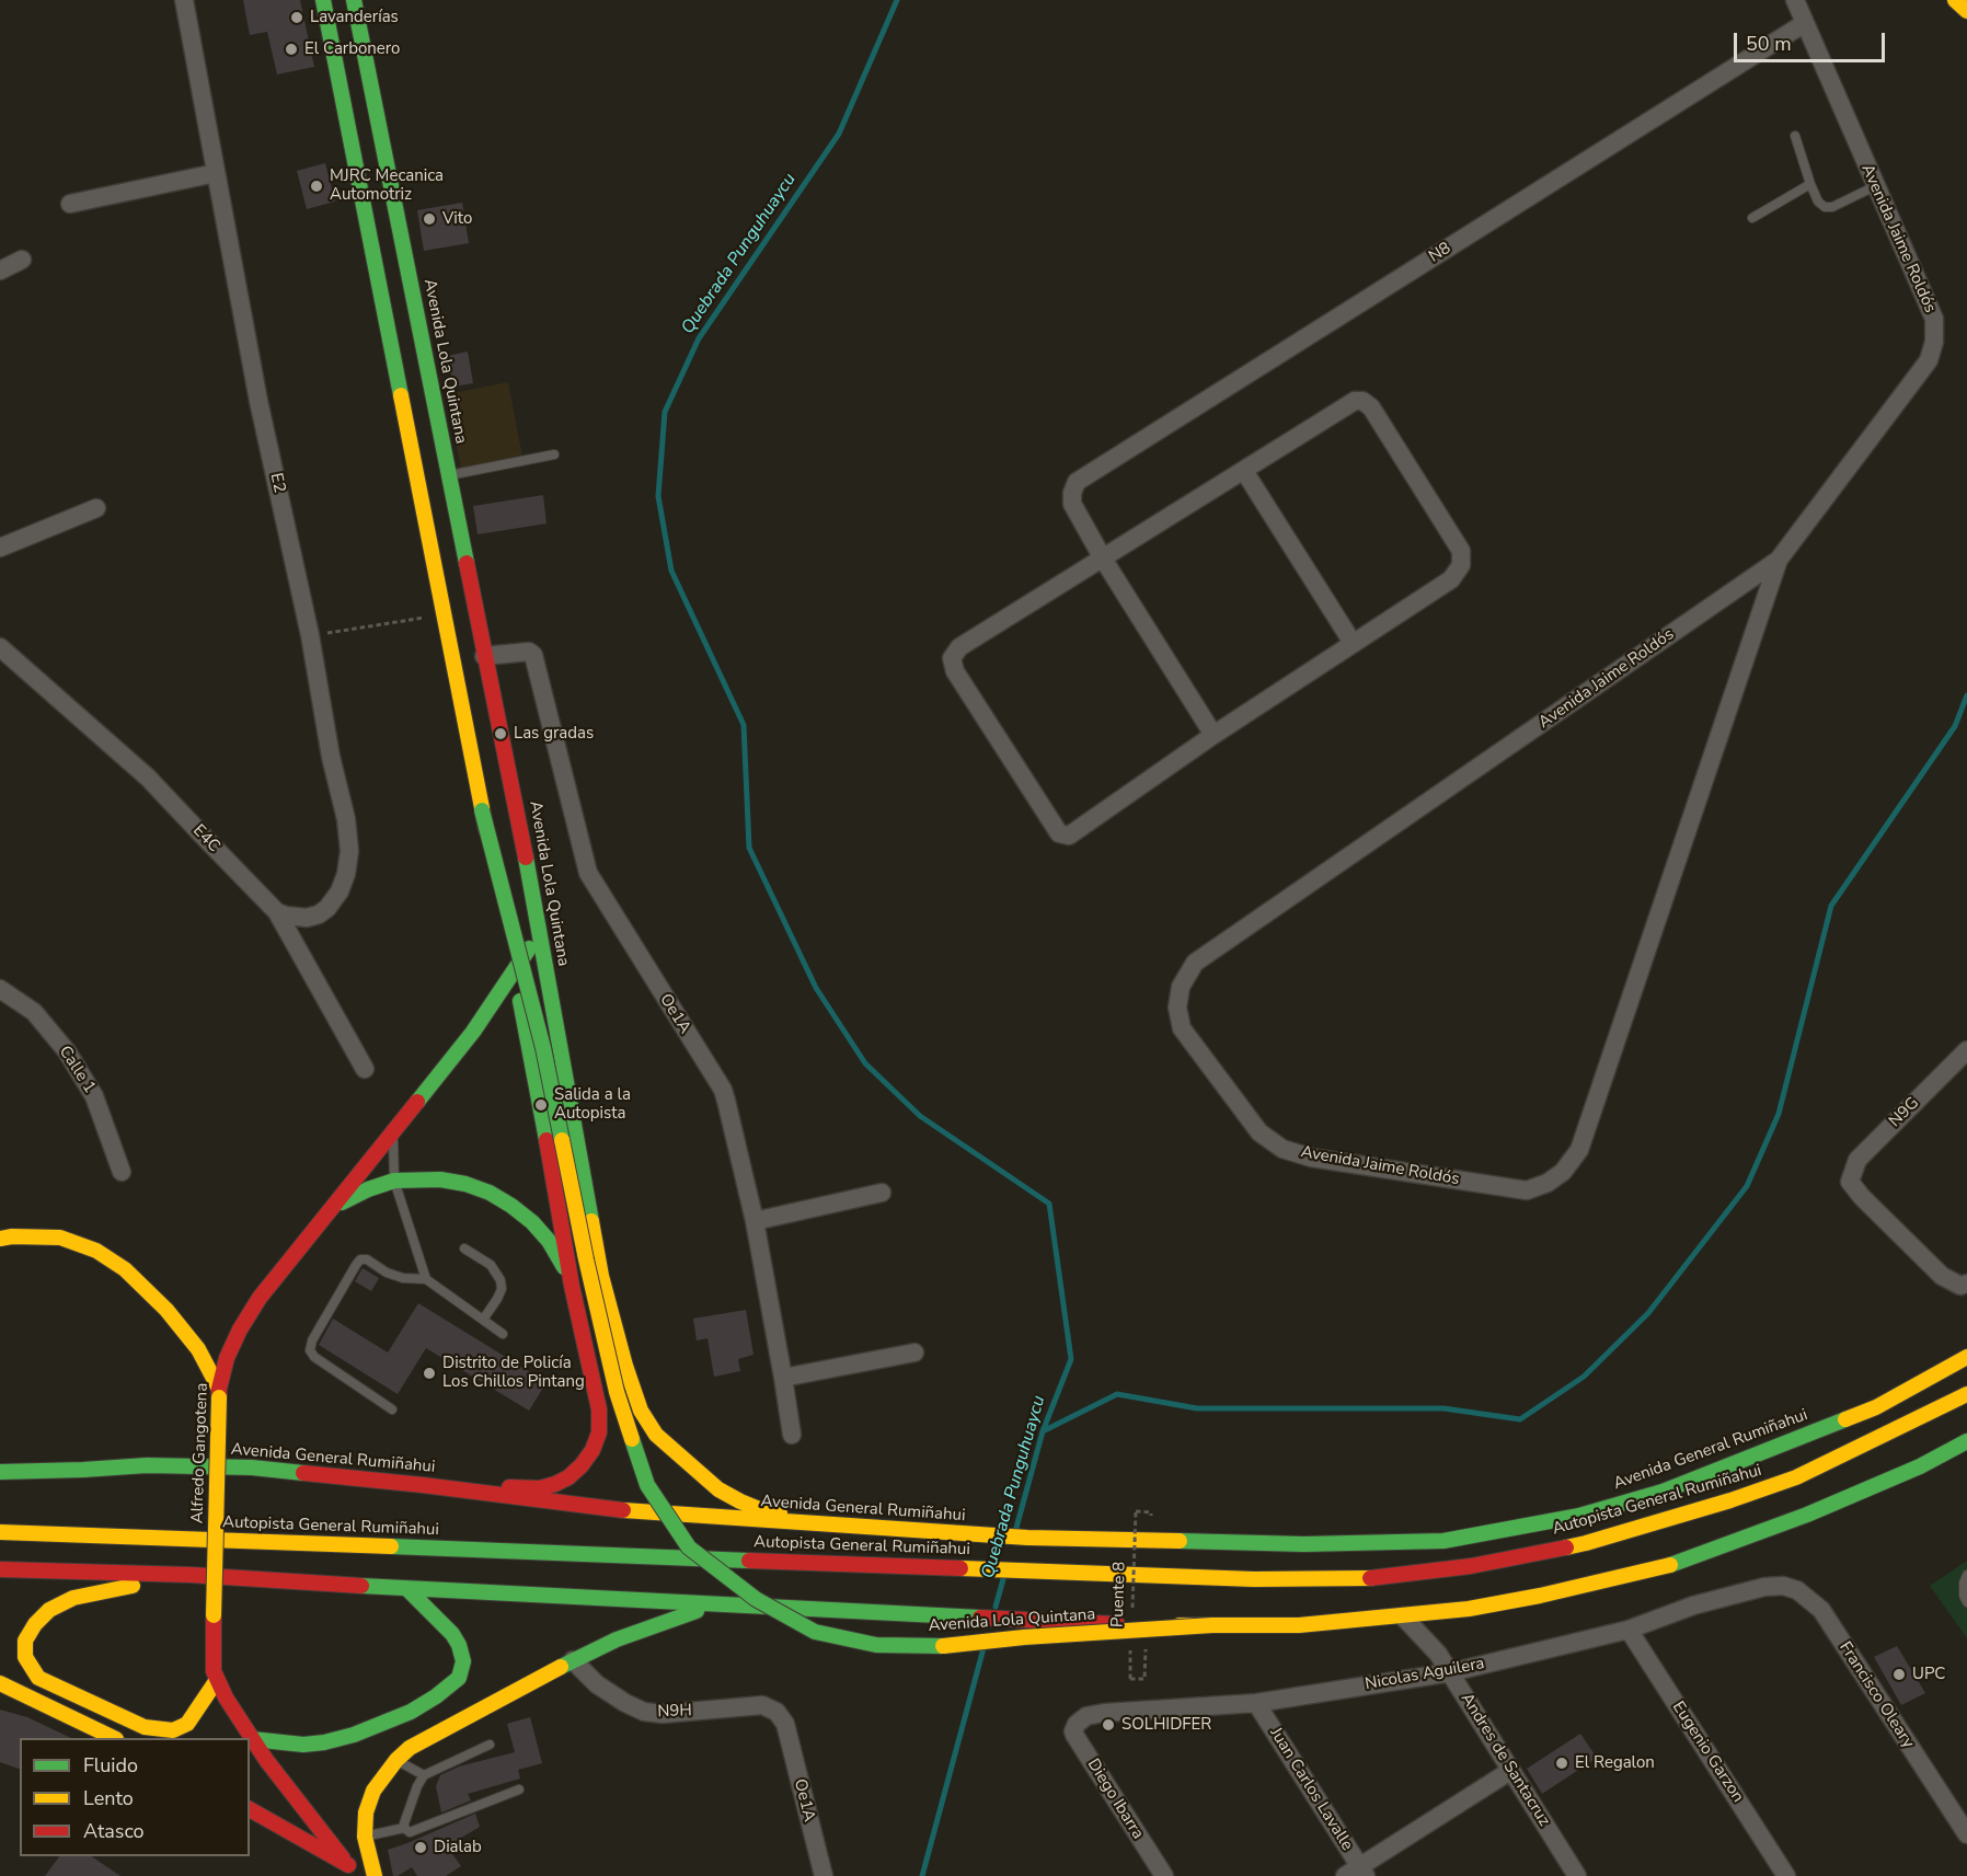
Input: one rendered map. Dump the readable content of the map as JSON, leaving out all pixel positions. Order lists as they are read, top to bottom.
{
  "streets": {
    "main road": [
      "Avenida Lola Quintana",
      "Avenida General Rumiñahui",
      "Alfredo Gangotena",
      "Autopista General Rumiñahui"
    ],
    "street": [
      "Avenida Jaime Roldós",
      "N8",
      "E2",
      "E4C",
      "Oe1A",
      "Calle 1",
      "N9G",
      "Nicolas Aguilera",
      "Francisco Oleary",
      "N9H",
      "Eugenio Garzon",
      "Andres de Santacruz",
      "Juan Carlos Lavalle",
      "Diego Ibarra"
    ],
    "path": ["Puente 8"]
  },
  "crossings": [
    ["Avenida Jaime Roldós", "N8"],
    ["Avenida Lola Quintana", "Oe1A"],
    ["Avenida Lola Quintana", "Avenida General Rumiñahui"],
    ["Avenida Lola Quintana", "Alfredo Gangotena"],
    ["E2", "E4C"],
    ["Oe1A", "N9H"],
    ["Nicolas Aguilera", "Francisco Oleary"],
    ["Nicolas Aguilera", "Eugenio Garzon"],
    ["Nicolas Aguilera", "Andres de Santacruz"],
    ["Nicolas Aguilera", "Juan Carlos Lavalle"],
    ["Nicolas Aguilera", "Diego Ibarra"]
  ],
  "water": ["Quebrada Punguhuaycu"],
  "places": [
    "Lavanderías",
    "El Carbonero",
    "MJRC Mecanica Automotriz",
    "Vito",
    "Las gradas",
    "Salida a la Autopista",
    "Distrito de Policía Los Chillos Pintang",
    "UPC",
    "SOLHIDFER",
    "El Regalon",
    "Dialab"
  ],
  "legend": ["Fluido", "Lento", "Atasco"],
  "scale_bar": "50 m"
}
